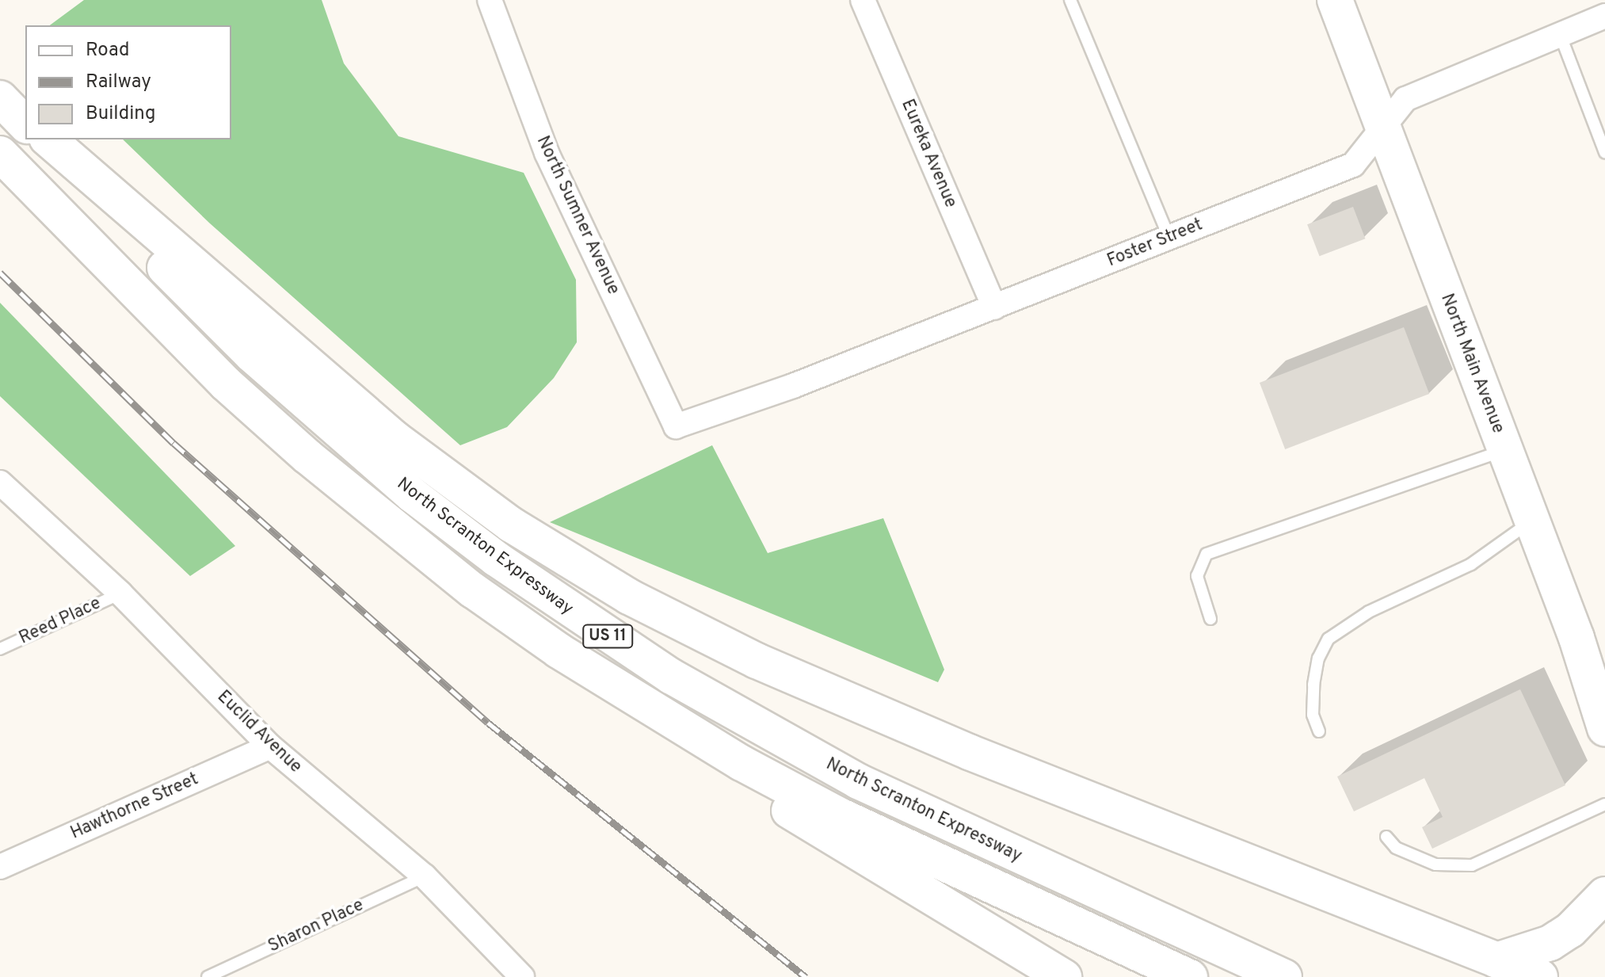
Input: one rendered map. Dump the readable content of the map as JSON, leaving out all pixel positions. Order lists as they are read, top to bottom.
{
  "streets": {
    "main road": ["North Main Avenue", "North Scranton Expressway", "US 11"],
    "street": [
      "Eureka Avenue",
      "North Sumner Avenue",
      "Foster Street",
      "Euclid Avenue",
      "Hawthorne Street"
    ],
    "lane": ["Reed Place", "Sharon Place"]
  },
  "crossings": [
    ["Eureka Avenue", "Foster Street"],
    ["North Sumner Avenue", "Foster Street"],
    ["Foster Street", "North Main Avenue"],
    ["Reed Place", "Euclid Avenue"],
    ["Euclid Avenue", "Hawthorne Street"],
    ["Euclid Avenue", "Sharon Place"]
  ],
  "legend": ["Road", "Railway", "Building"]
}
